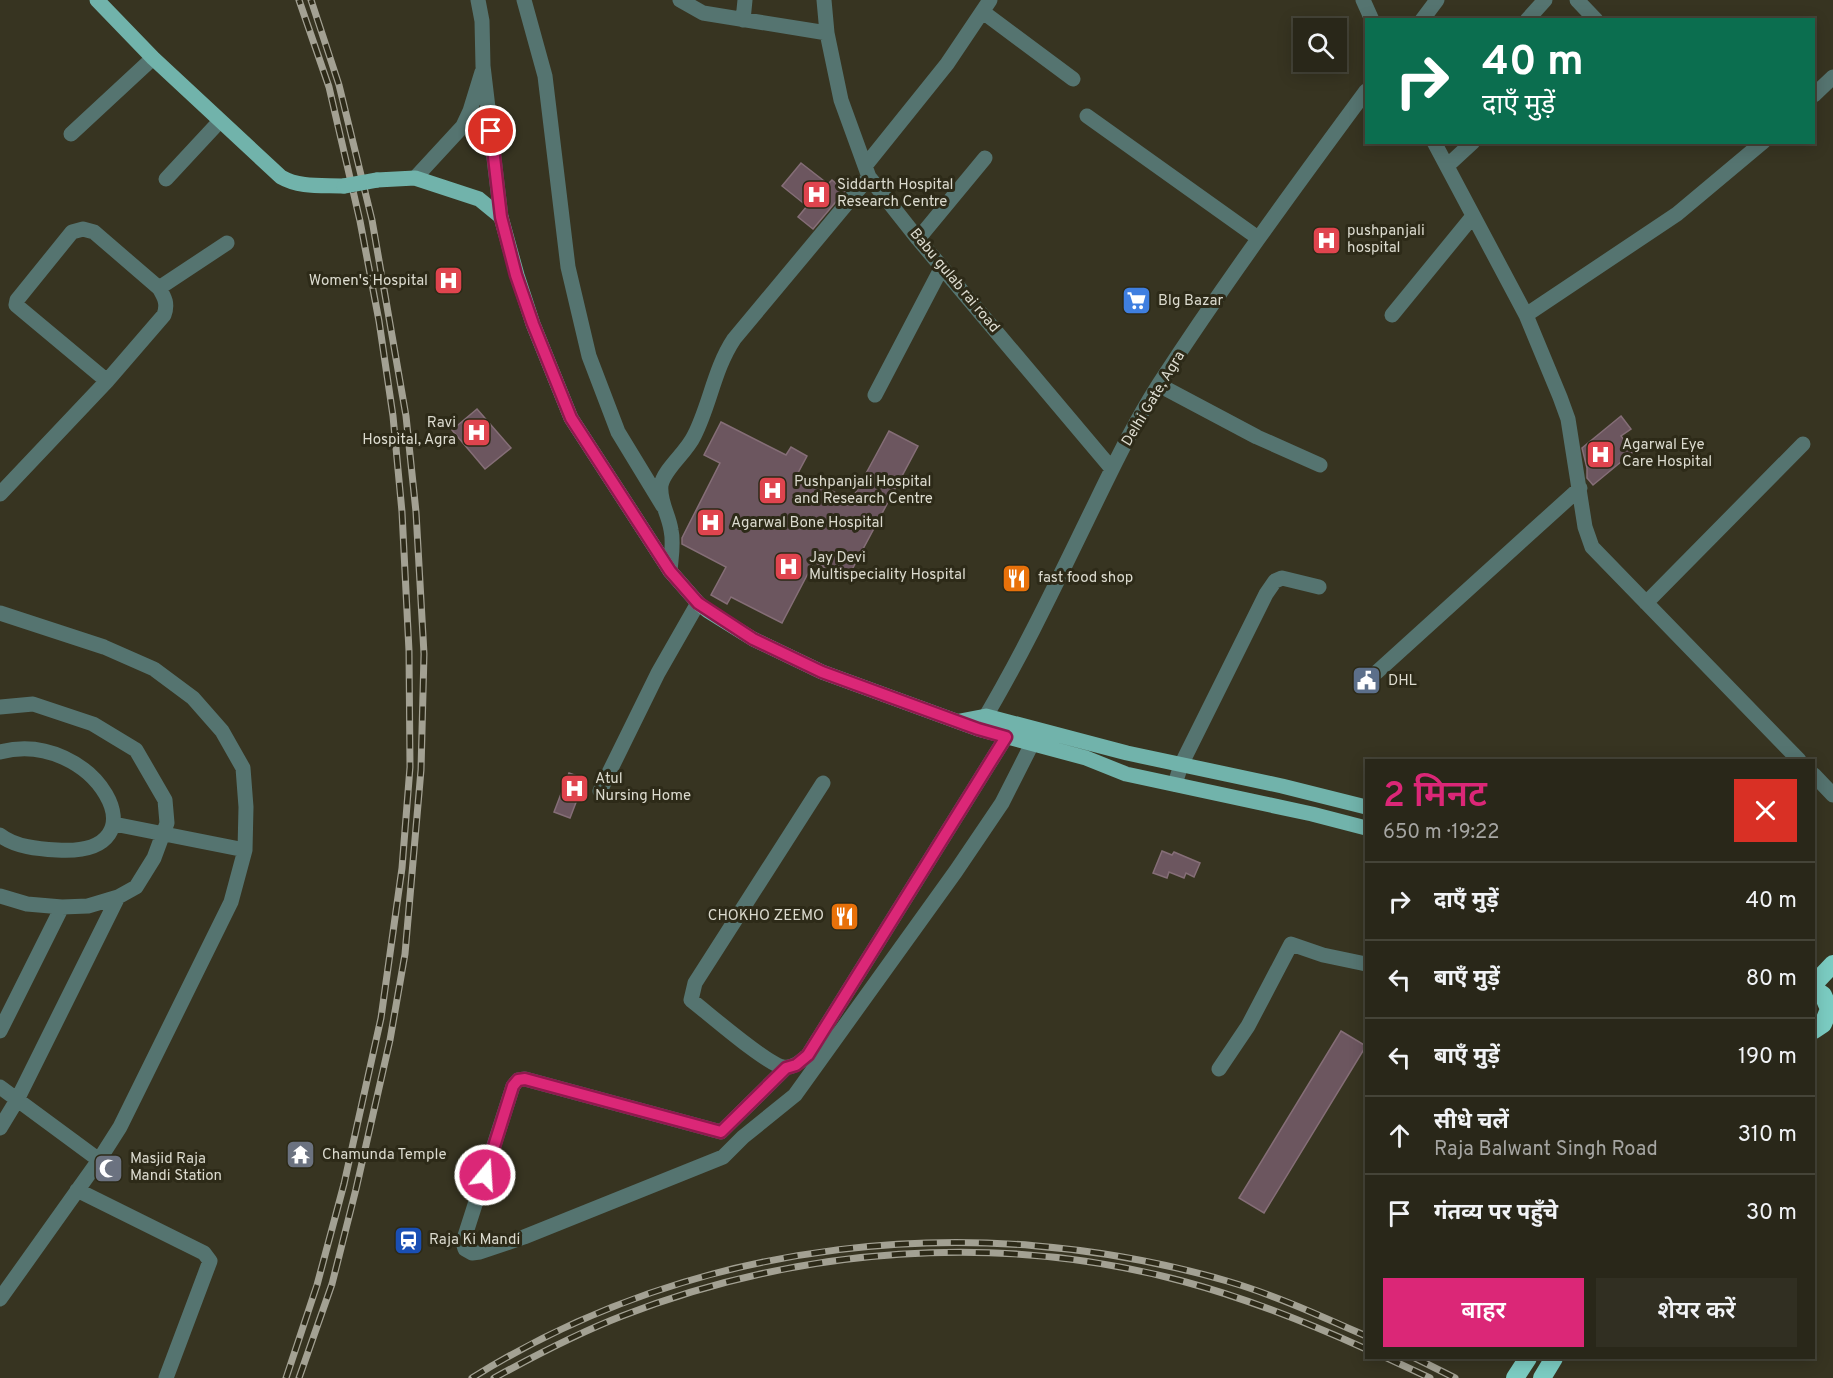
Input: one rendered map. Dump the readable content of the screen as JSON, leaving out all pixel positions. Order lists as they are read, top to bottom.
{
  "streets": {
    "street": ["Babu gulab rai road", "Delhi Gate, Agra"]
  },
  "crossings": [
    ["Babu gulab rai road", "Delhi Gate, Agra"]
  ],
  "places": {
    "hospital": [
      "Siddarth Hospital Research Centre",
      "pushpanjali hospital",
      "Women's Hospital",
      "Ravi Hospital, Agra",
      "Agarwal Eye Care Hospital",
      "Pushpanjali Hospital and Research Centre",
      "Agarwal Bone Hospital",
      "Jay Devi Multispeciality Hospital",
      "Atul Nursing Home"
    ],
    "supermarket": ["BIg Bazar"],
    "restaurant": ["fast food shop", "CHOKHO ZEEMO"],
    "public building": ["DHL"],
    "temple": ["Chamunda Temple"],
    "mosque": ["Masjid Raja Mandi Station"],
    "station": ["Raja Ki Mandi"]
  },
  "page": {
    "turn": ["40 m", "दाएँ मुड़ें"],
    "heading": ["2 मिनट", "650 m · 19:22"],
    "list": [
      {
        "name": "दाएँ मुड़ें",
        "value": "40 m"
      },
      {
        "name": "बाएँ मुड़ें",
        "value": "80 m"
      },
      {
        "name": "बाएँ मुड़ें",
        "value": "190 m"
      },
      {
        "name": "सीधे चलें",
        "note": "Raja Balwant Singh Road",
        "value": "310 m"
      },
      {
        "name": "गंतव्य पर पहुँचे",
        "value": "30 m"
      }
    ],
    "buttons": ["बाहर", "शेयर करें"]
  }
}
